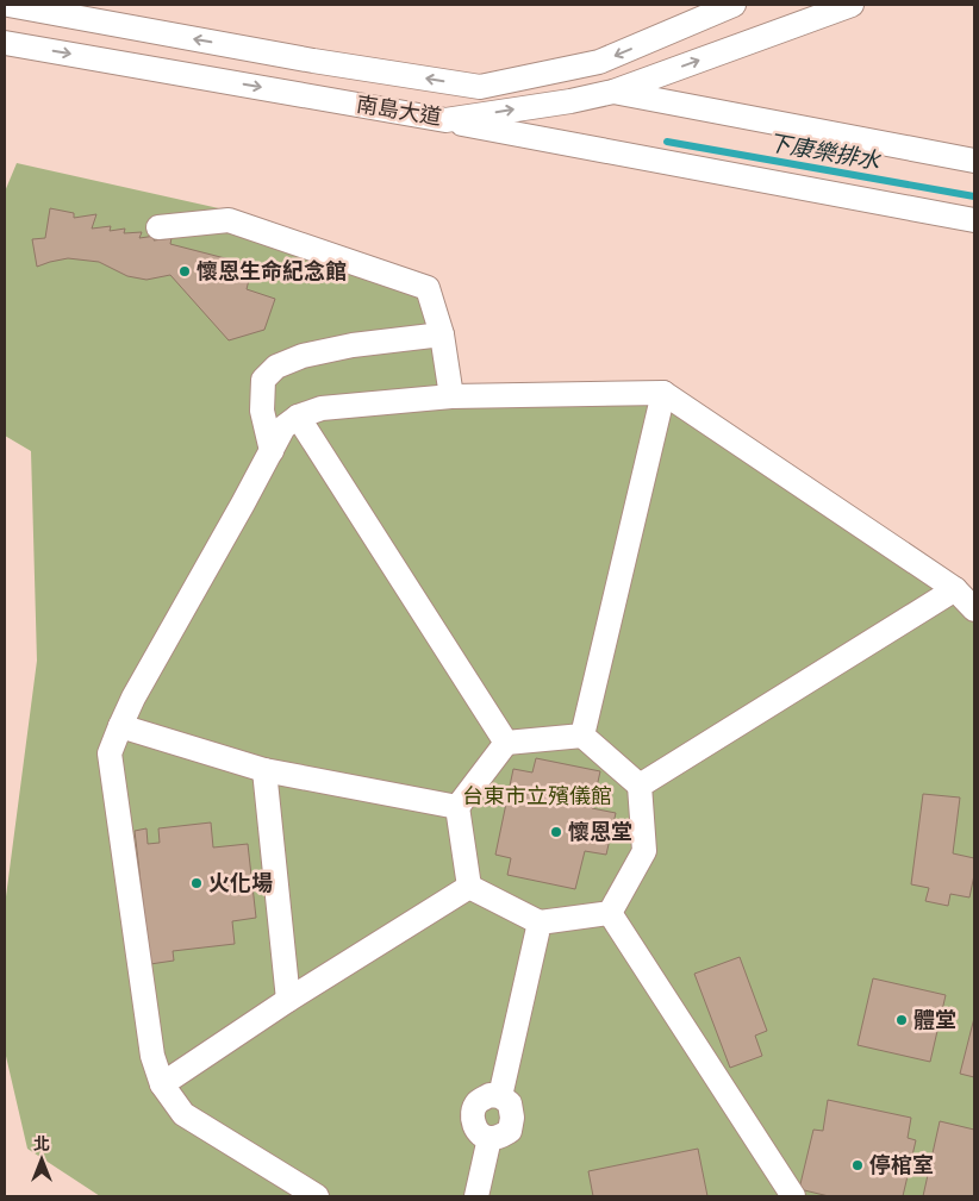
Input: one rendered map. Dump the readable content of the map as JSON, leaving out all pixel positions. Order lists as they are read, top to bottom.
{
  "streets": {
    "street": ["南島大道"]
  },
  "water": ["下康樂排水"],
  "parks": ["台東市立殯儀館"],
  "places": [
    "懷恩生命紀念館",
    "懷恩堂",
    "火化場",
    "體堂",
    "停棺室"
  ],
  "north": "top"
}
